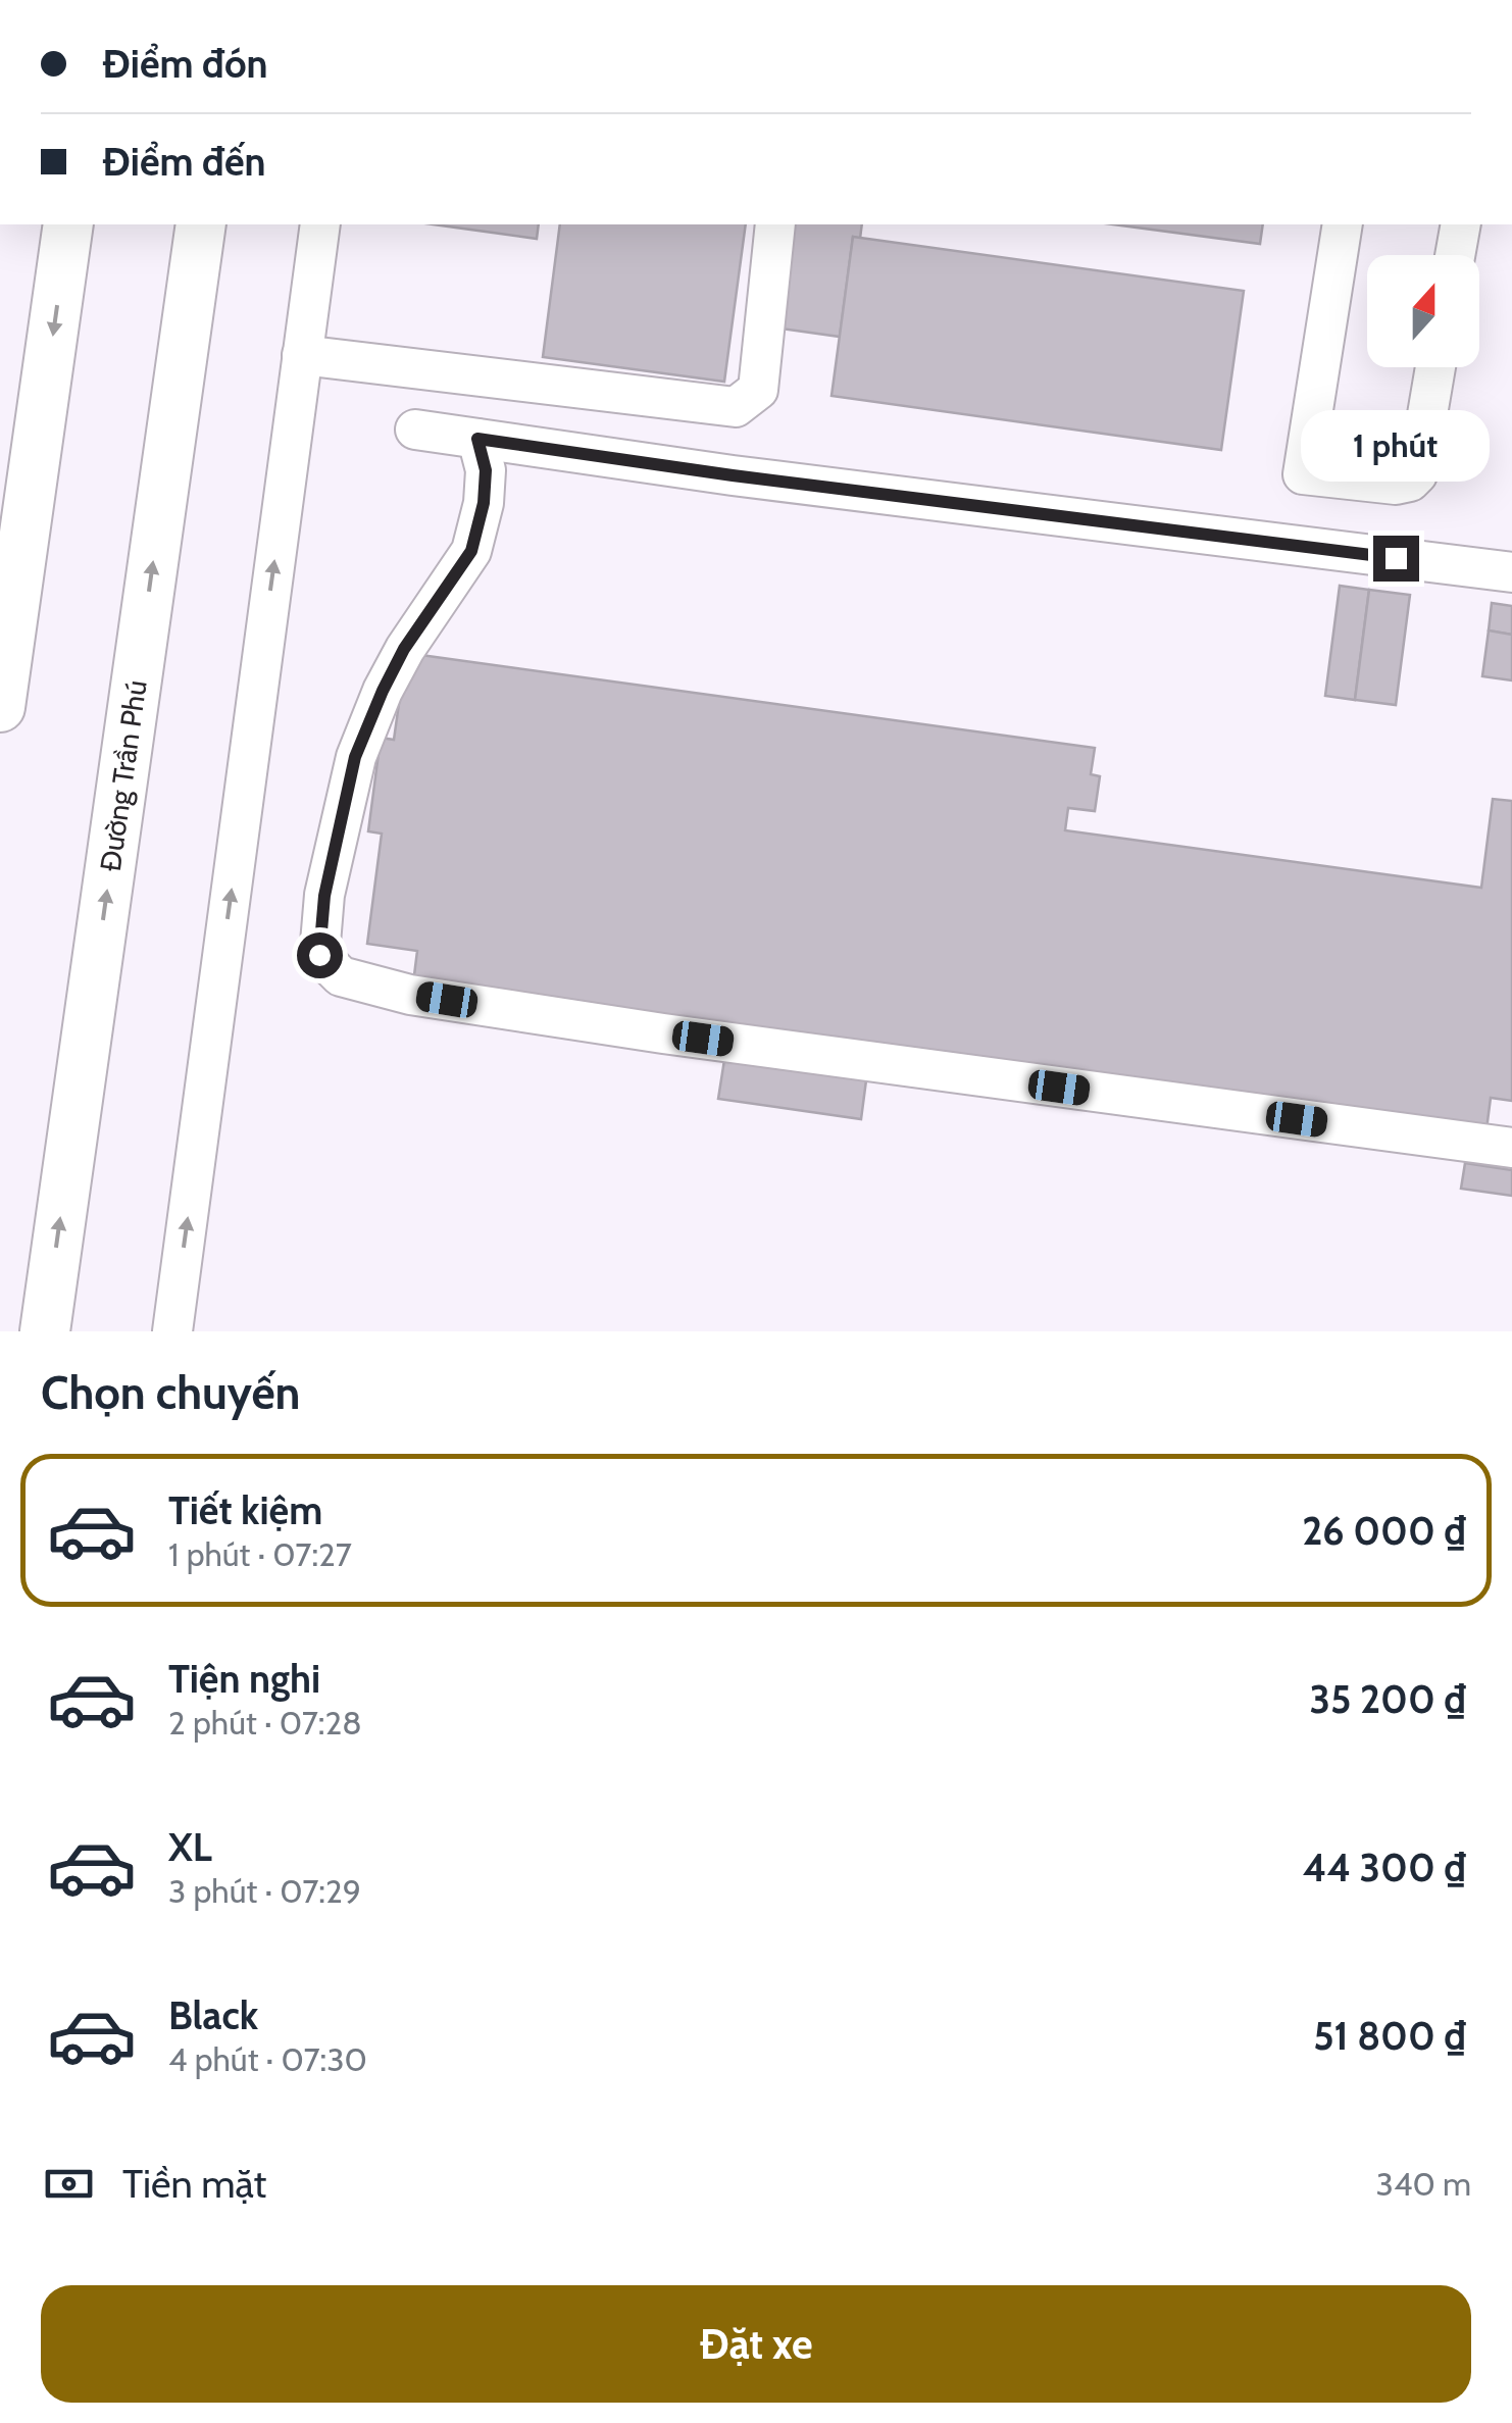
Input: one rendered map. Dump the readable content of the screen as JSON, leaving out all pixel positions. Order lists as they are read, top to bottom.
{
  "streets": {
    "main road": ["Đường Trần Phú"]
  },
  "north": "top",
  "page": {
    "banner": ["Điểm đón", "Điểm đến"],
    "bubble": "1 phút",
    "heading": "Chọn chuyến",
    "list": [
      {
        "name": "Tiết kiệm",
        "note": "1 phút · 07:27",
        "value": "26 000 ₫"
      },
      {
        "name": "Tiện nghi",
        "note": "2 phút · 07:28",
        "value": "35 200 ₫"
      },
      {
        "name": "XL",
        "note": "3 phút · 07:29",
        "value": "44 300 ₫"
      },
      {
        "name": "Black",
        "note": "4 phút · 07:30",
        "value": "51 800 ₫"
      }
    ],
    "pay": ["Tiền mặt", "340 m"],
    "buttons": "Đặt xe"
  }
}
